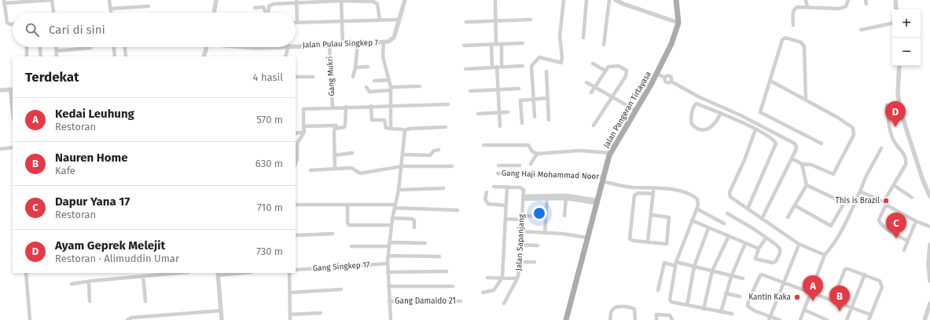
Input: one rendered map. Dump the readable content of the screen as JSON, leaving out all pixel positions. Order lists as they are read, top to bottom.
{
  "streets": {
    "main road": ["Jalan Pangeran Tirtayasa"],
    "street": [
      "Jalan Pulau Singkep 7",
      "Gang Mukri",
      "Gang Haji Mohammad Noor",
      "Jalan Sapanjang",
      "Gang Singkep 17",
      "Gang Damaido 21"
    ]
  },
  "crossings": [
    ["Jalan Pulau Singkep 7", "Gang Mukri"],
    ["Jalan Pangeran Tirtayasa", "Gang Haji Mohammad Noor"]
  ],
  "places": ["This is Brazil", "Kantin Kaka"],
  "page": {
    "map_buttons": ["+", "−"],
    "search": "Cari di sini",
    "heading": ["Terdekat", "4 hasil"],
    "list": [
      {
        "mark": "A",
        "name": "Kedai Leuhung",
        "note": "Restoran",
        "value": "570 m"
      },
      {
        "mark": "B",
        "name": "Nauren Home",
        "note": "Kafe",
        "value": "630 m"
      },
      {
        "mark": "C",
        "name": "Dapur Yana 17",
        "note": "Restoran",
        "value": "710 m"
      },
      {
        "mark": "D",
        "name": "Ayam Geprek Melejit",
        "note": "Restoran · Alimuddin Umar",
        "value": "730 m"
      }
    ],
    "pins": [
      "D",
      "C",
      "A",
      "B"
    ]
  }
}
